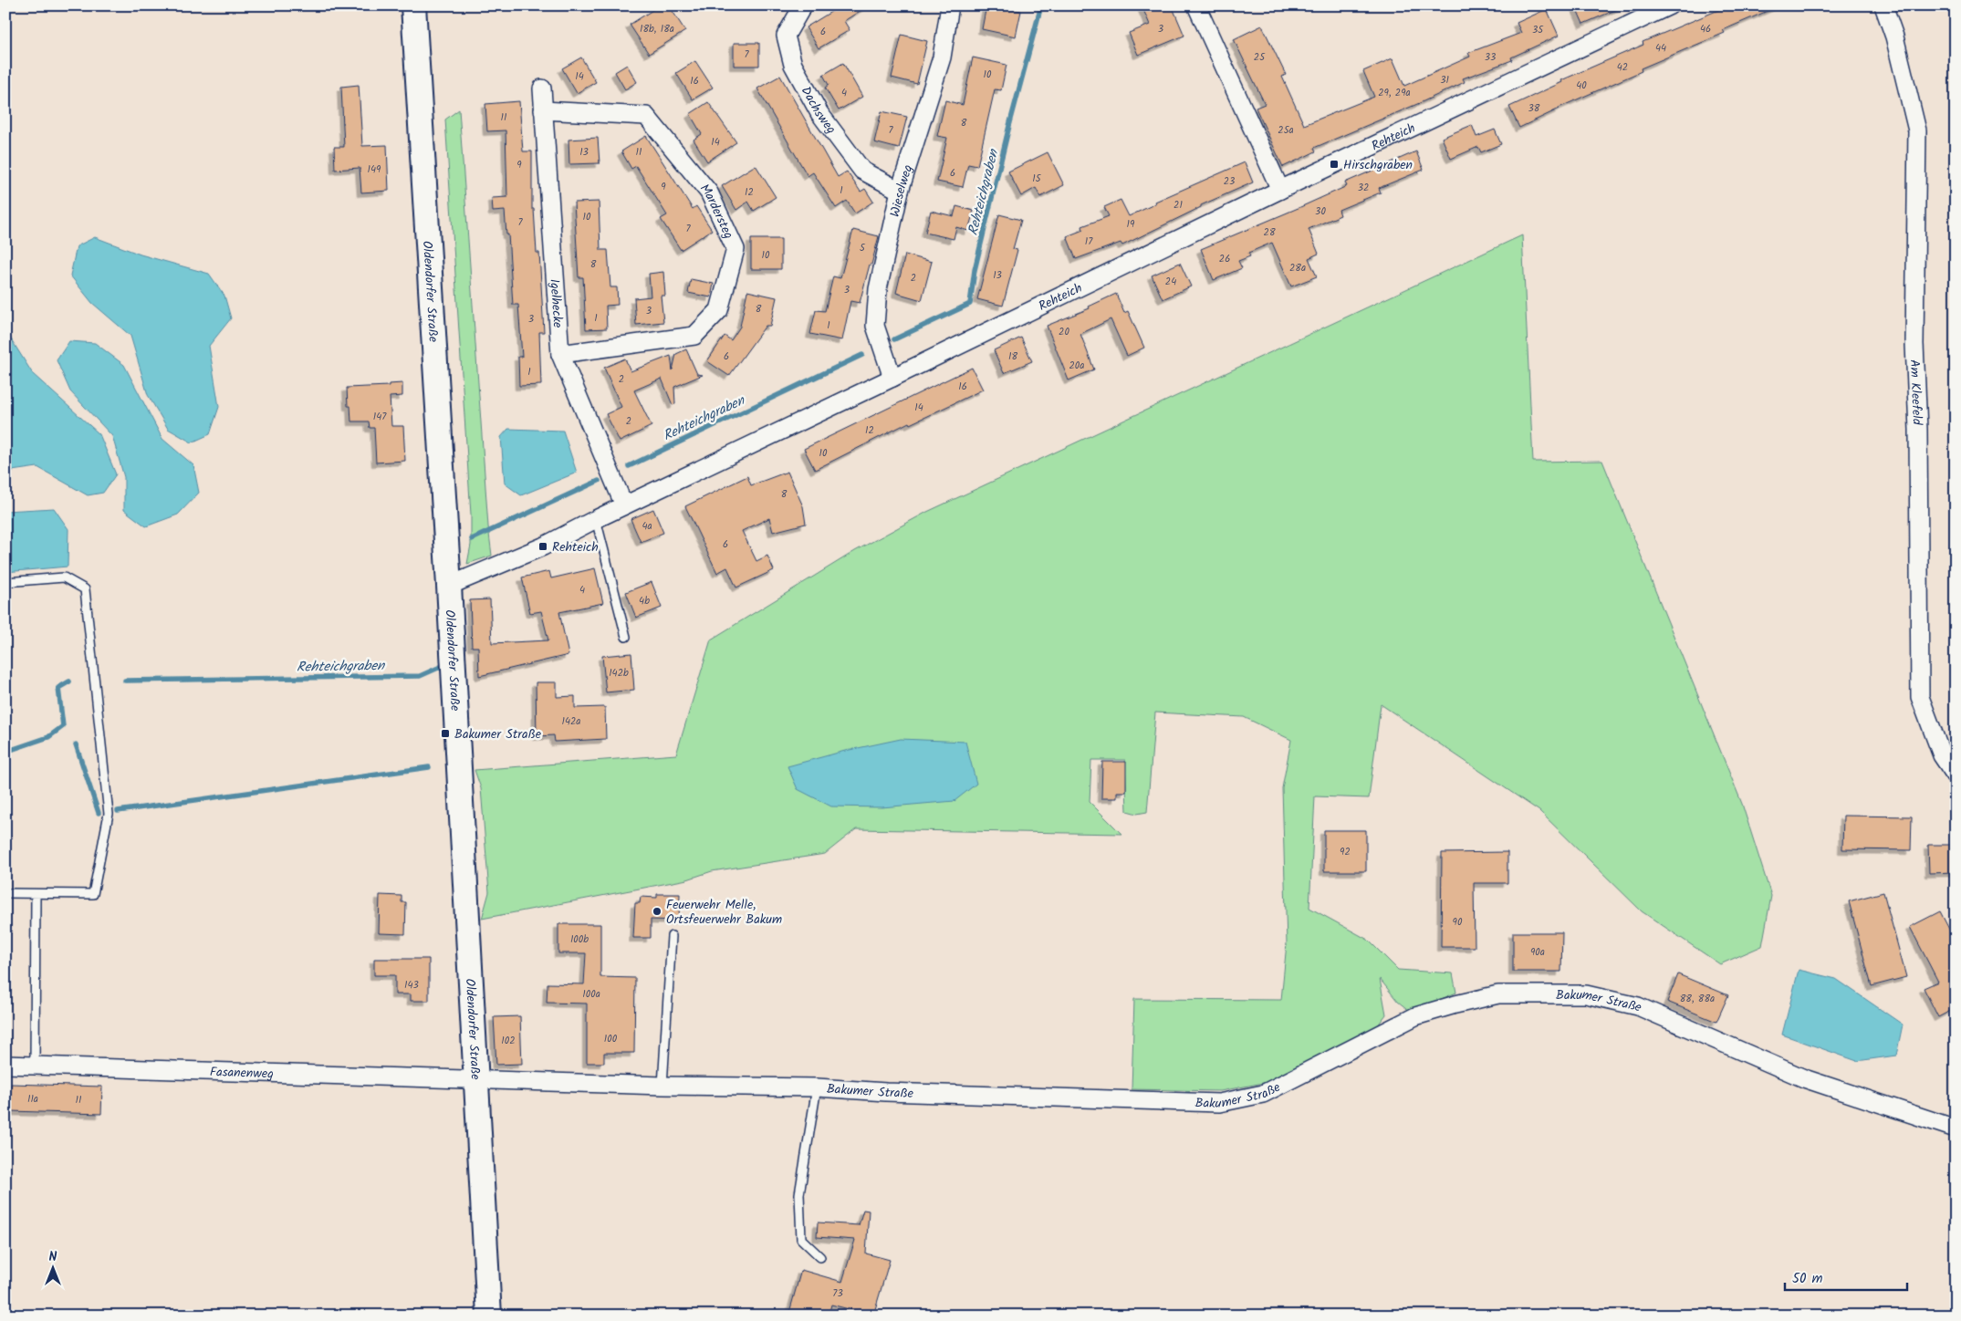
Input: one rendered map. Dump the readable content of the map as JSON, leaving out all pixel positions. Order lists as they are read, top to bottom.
{
  "streets": {
    "main road": ["Oldendorfer Straße"],
    "street": [
      "Dachsweg",
      "Rehteich",
      "Wieselweg",
      "Mardersteg",
      "Igelhecke",
      "Am Kleefeld",
      "Bakumer Straße",
      "Fasanenweg"
    ]
  },
  "crossings": [
    ["Dachsweg", "Wieselweg"],
    ["Rehteich", "Wieselweg"],
    ["Rehteich", "Oldendorfer Straße"],
    ["Rehteich", "Igelhecke"],
    ["Mardersteg", "Igelhecke"],
    ["Oldendorfer Straße", "Bakumer Straße"],
    ["Oldendorfer Straße", "Fasanenweg"],
    ["Bakumer Straße", "Fasanenweg"]
  ],
  "water": ["Rehteichgraben"],
  "places": {
    "transit": ["Hirschgraben", "Rehteich", "Bakumer Straße"],
    "other": ["Feuerwehr Melle, Ortsfeuerwehr Bakum"]
  },
  "house_numbers": [
    "18b, 18a",
    "3",
    "46",
    "35",
    "6",
    "44",
    "7",
    "25",
    "33",
    "42",
    "10",
    "14",
    "31",
    "16",
    "40",
    "4",
    "29, 29a",
    "38",
    "11",
    "8",
    "7",
    "25a",
    "14",
    "13",
    "11",
    "9",
    "149",
    "6",
    "15",
    "23",
    "9",
    "32",
    "1",
    "12",
    "21",
    "30",
    "10",
    "7",
    "19",
    "7",
    "28",
    "17",
    "5",
    "10",
    "26",
    "8",
    "28a",
    "13",
    "2",
    "24",
    "3",
    "8",
    "3",
    "1",
    "3",
    "1",
    "20",
    "6",
    "18",
    "20a",
    "1",
    "2",
    "16",
    "14",
    "147",
    "2",
    "12",
    "10",
    "8",
    "4a",
    "6",
    "4",
    "4b",
    "142b",
    "142a",
    "92",
    "90",
    "100b",
    "90a",
    "143",
    "100a",
    "88, 88a",
    "100",
    "102",
    "11a",
    "11",
    "73"
  ],
  "scale_bar": "50 m",
  "north": "top"
}
